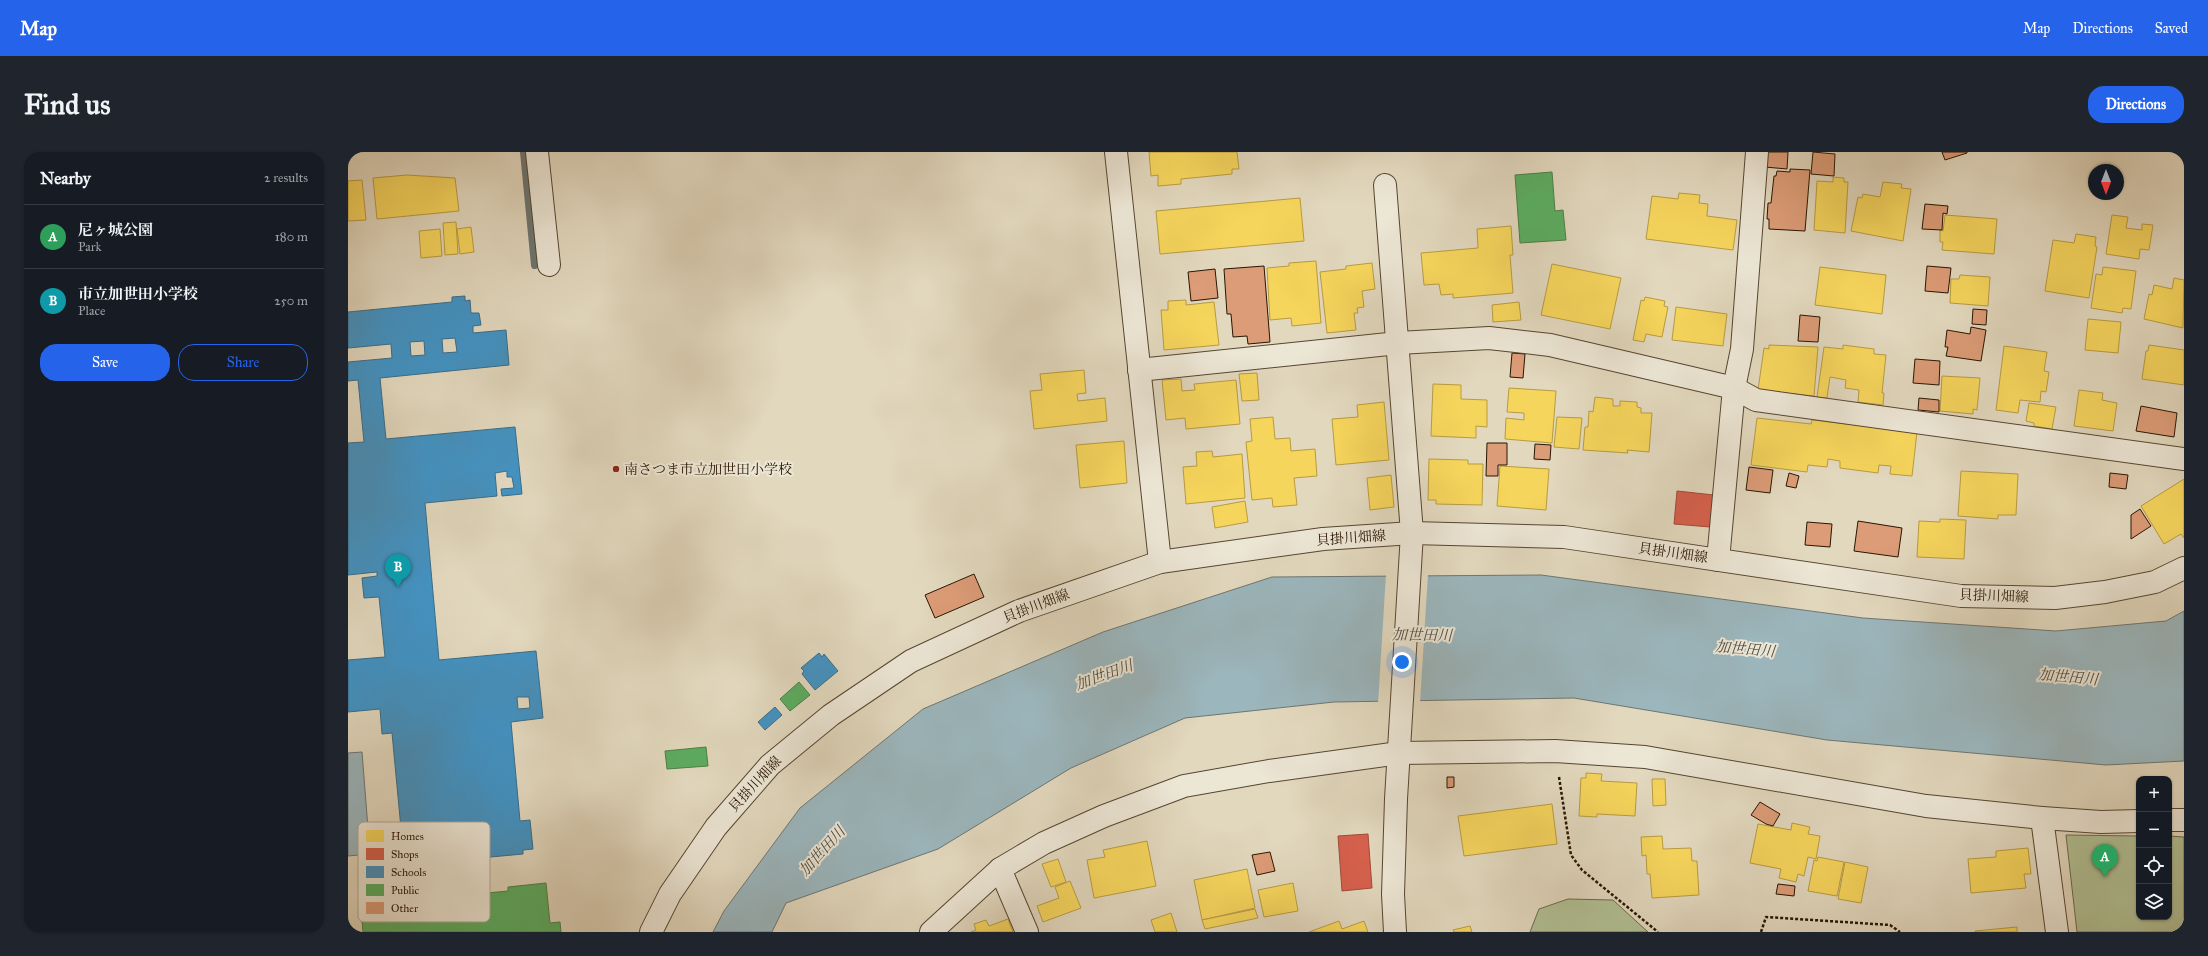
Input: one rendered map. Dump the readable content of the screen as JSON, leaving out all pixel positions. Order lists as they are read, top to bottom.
{
  "streets": {
    "street": ["貝掛川畑線"]
  },
  "water": ["加世田川"],
  "places": ["南さつま市立加世田小学校"],
  "legend": [
    "Homes",
    "Shops",
    "Schools",
    "Public",
    "Other"
  ],
  "north": "bottom",
  "page": {
    "header": "Map",
    "nav": ["Map", "Directions", "Saved"],
    "buttons": [
      "Directions",
      ["Save", "Share"]
    ],
    "title": "Find us",
    "heading": ["Nearby", "2 results"],
    "list": [
      {
        "mark": "A",
        "name": "尼ヶ城公園",
        "note": "Park",
        "value": "180 m"
      },
      {
        "mark": "B",
        "name": "市立加世田小学校",
        "note": "Place",
        "value": "250 m"
      }
    ],
    "pins": ["B", "A"],
    "map_buttons": ["+", "−"]
  }
}
